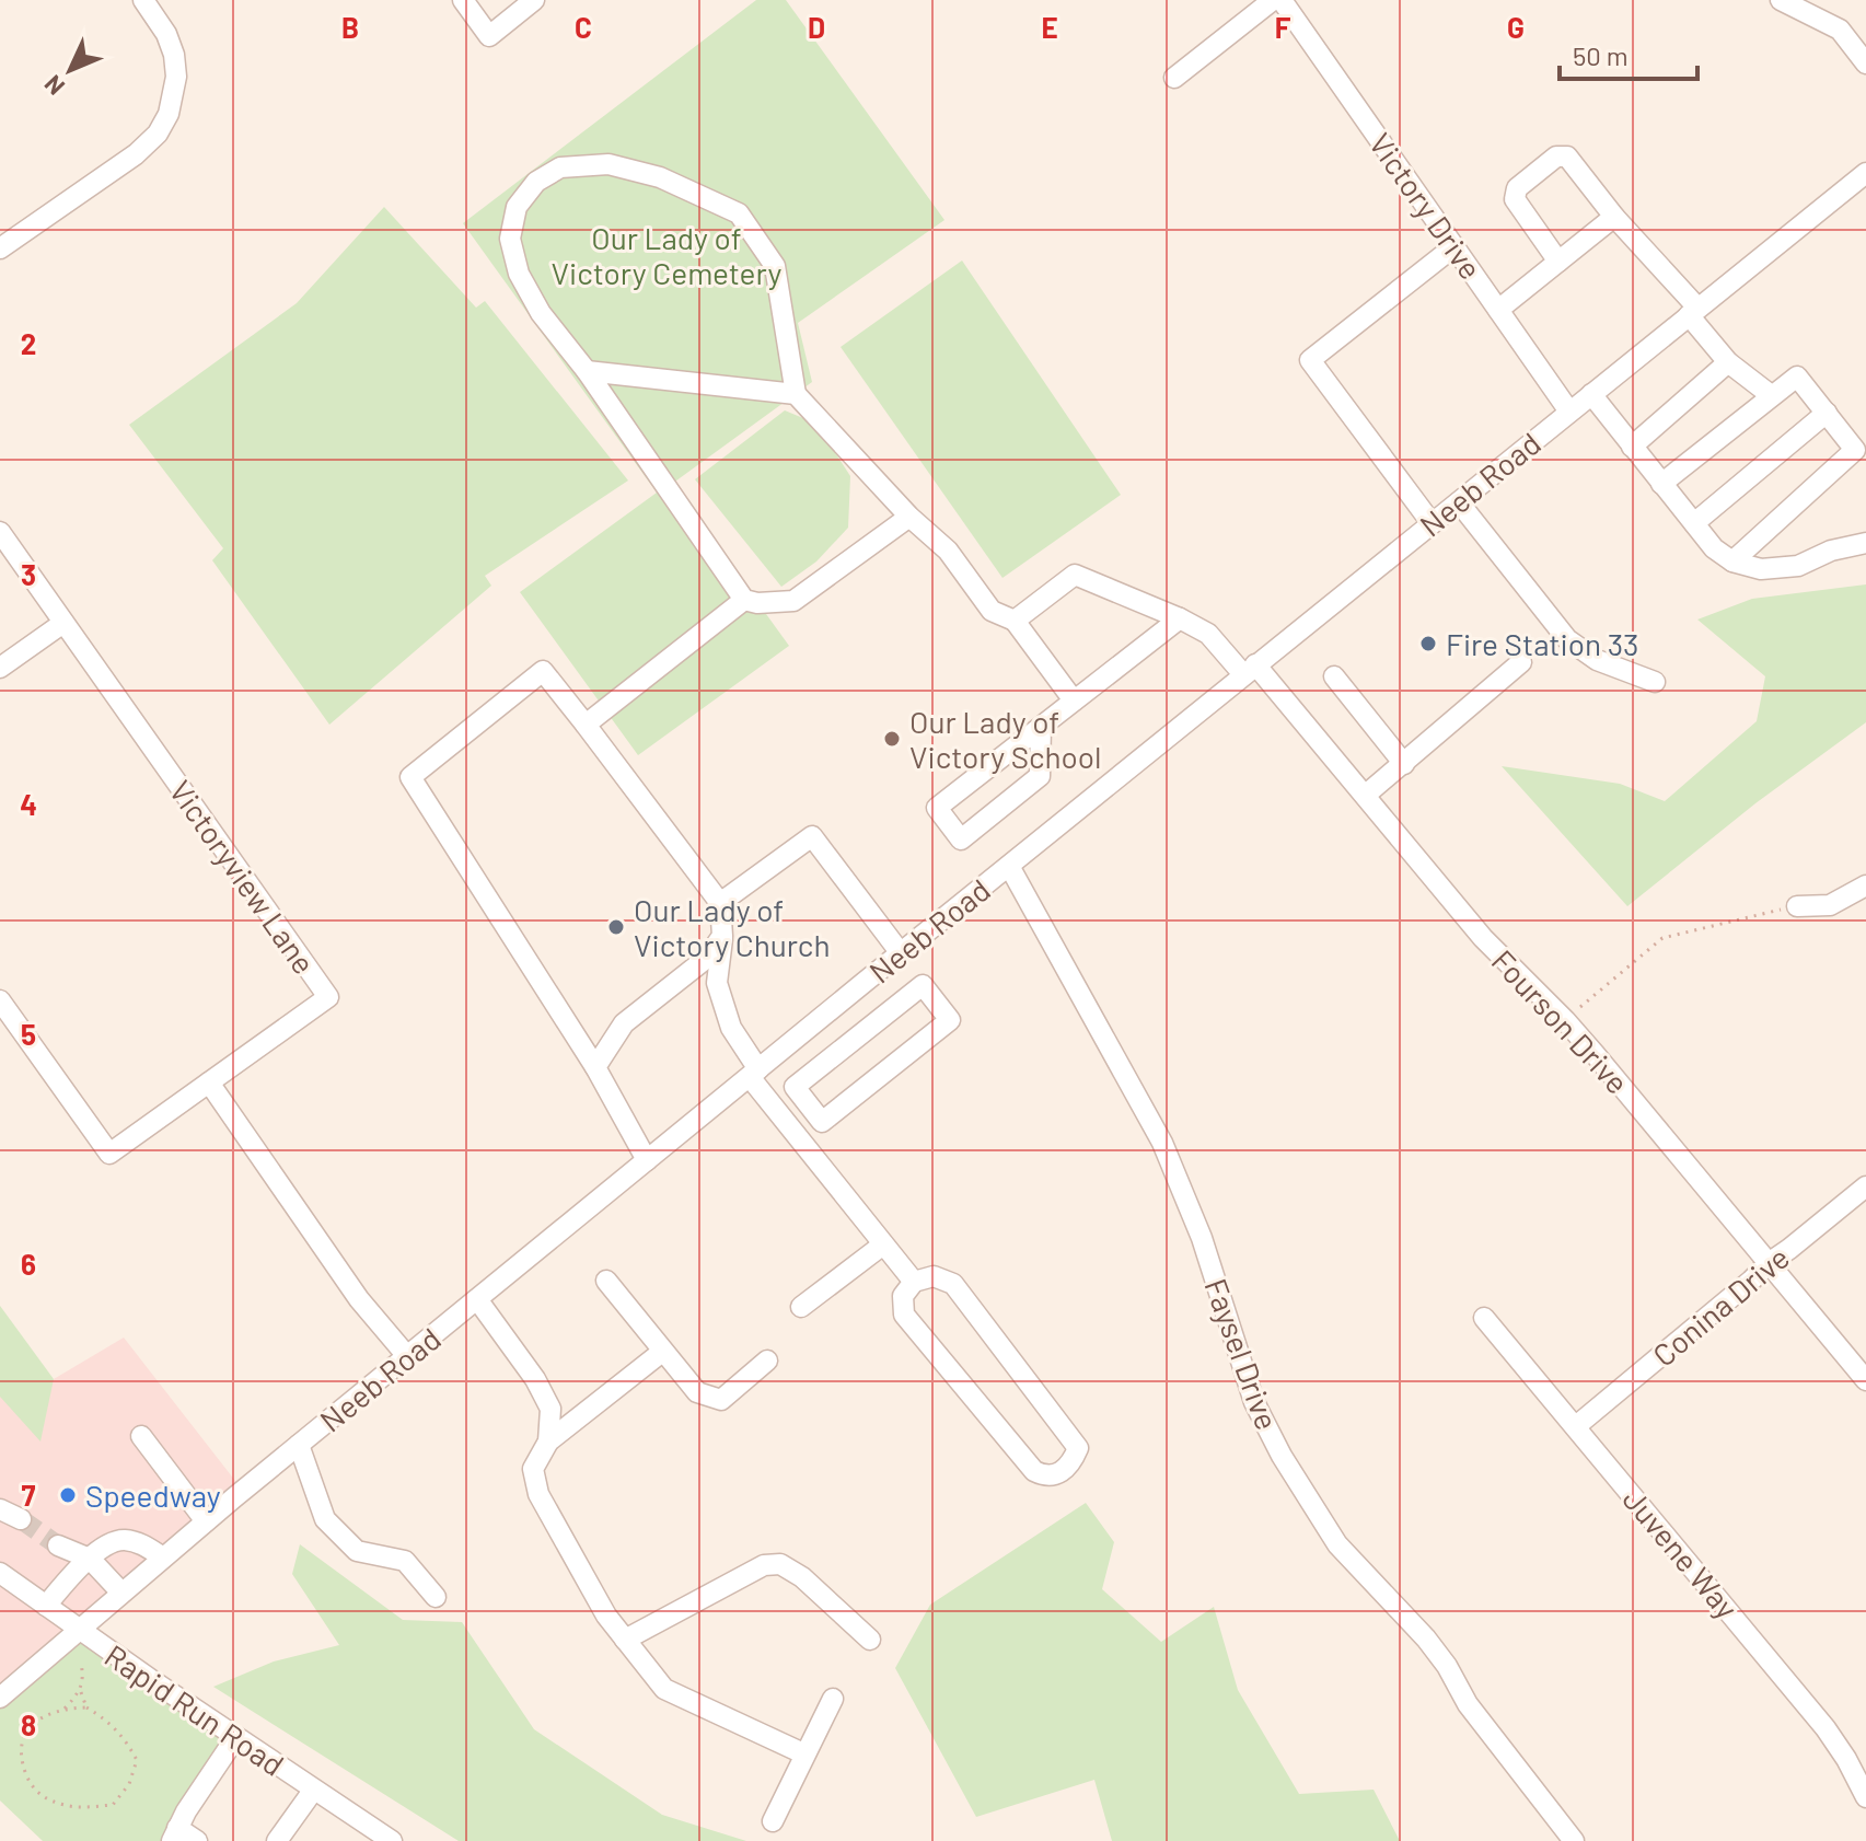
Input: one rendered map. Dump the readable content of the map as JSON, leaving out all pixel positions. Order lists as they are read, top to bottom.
{
  "streets": {
    "street": [
      "Victory Drive",
      "Neeb Road",
      "Victoryview Lane",
      "Fourson Drive",
      "Conina Drive",
      "Faysel Drive",
      "Juvene Way",
      "Rapid Run Road"
    ]
  },
  "crossings": [
    ["Victory Drive", "Neeb Road"],
    ["Neeb Road", "Fourson Drive"],
    ["Neeb Road", "Faysel Drive"],
    ["Neeb Road", "Rapid Run Road"],
    ["Fourson Drive", "Conina Drive"],
    ["Conina Drive", "Juvene Way"]
  ],
  "parks": ["Our Lady of Victory Cemetery"],
  "places": [
    "Fire Station 33",
    "Our Lady of Victory School",
    "Our Lady of Victory Church",
    "Speedway"
  ],
  "scale_bar": "50 m",
  "north": "bottom left",
  "grid": {
    "columns": [
      "B",
      "C",
      "D",
      "E",
      "F",
      "G"
    ],
    "rows": [
      "2",
      "3",
      "4",
      "5",
      "6",
      "7",
      "8"
    ]
  }
}
